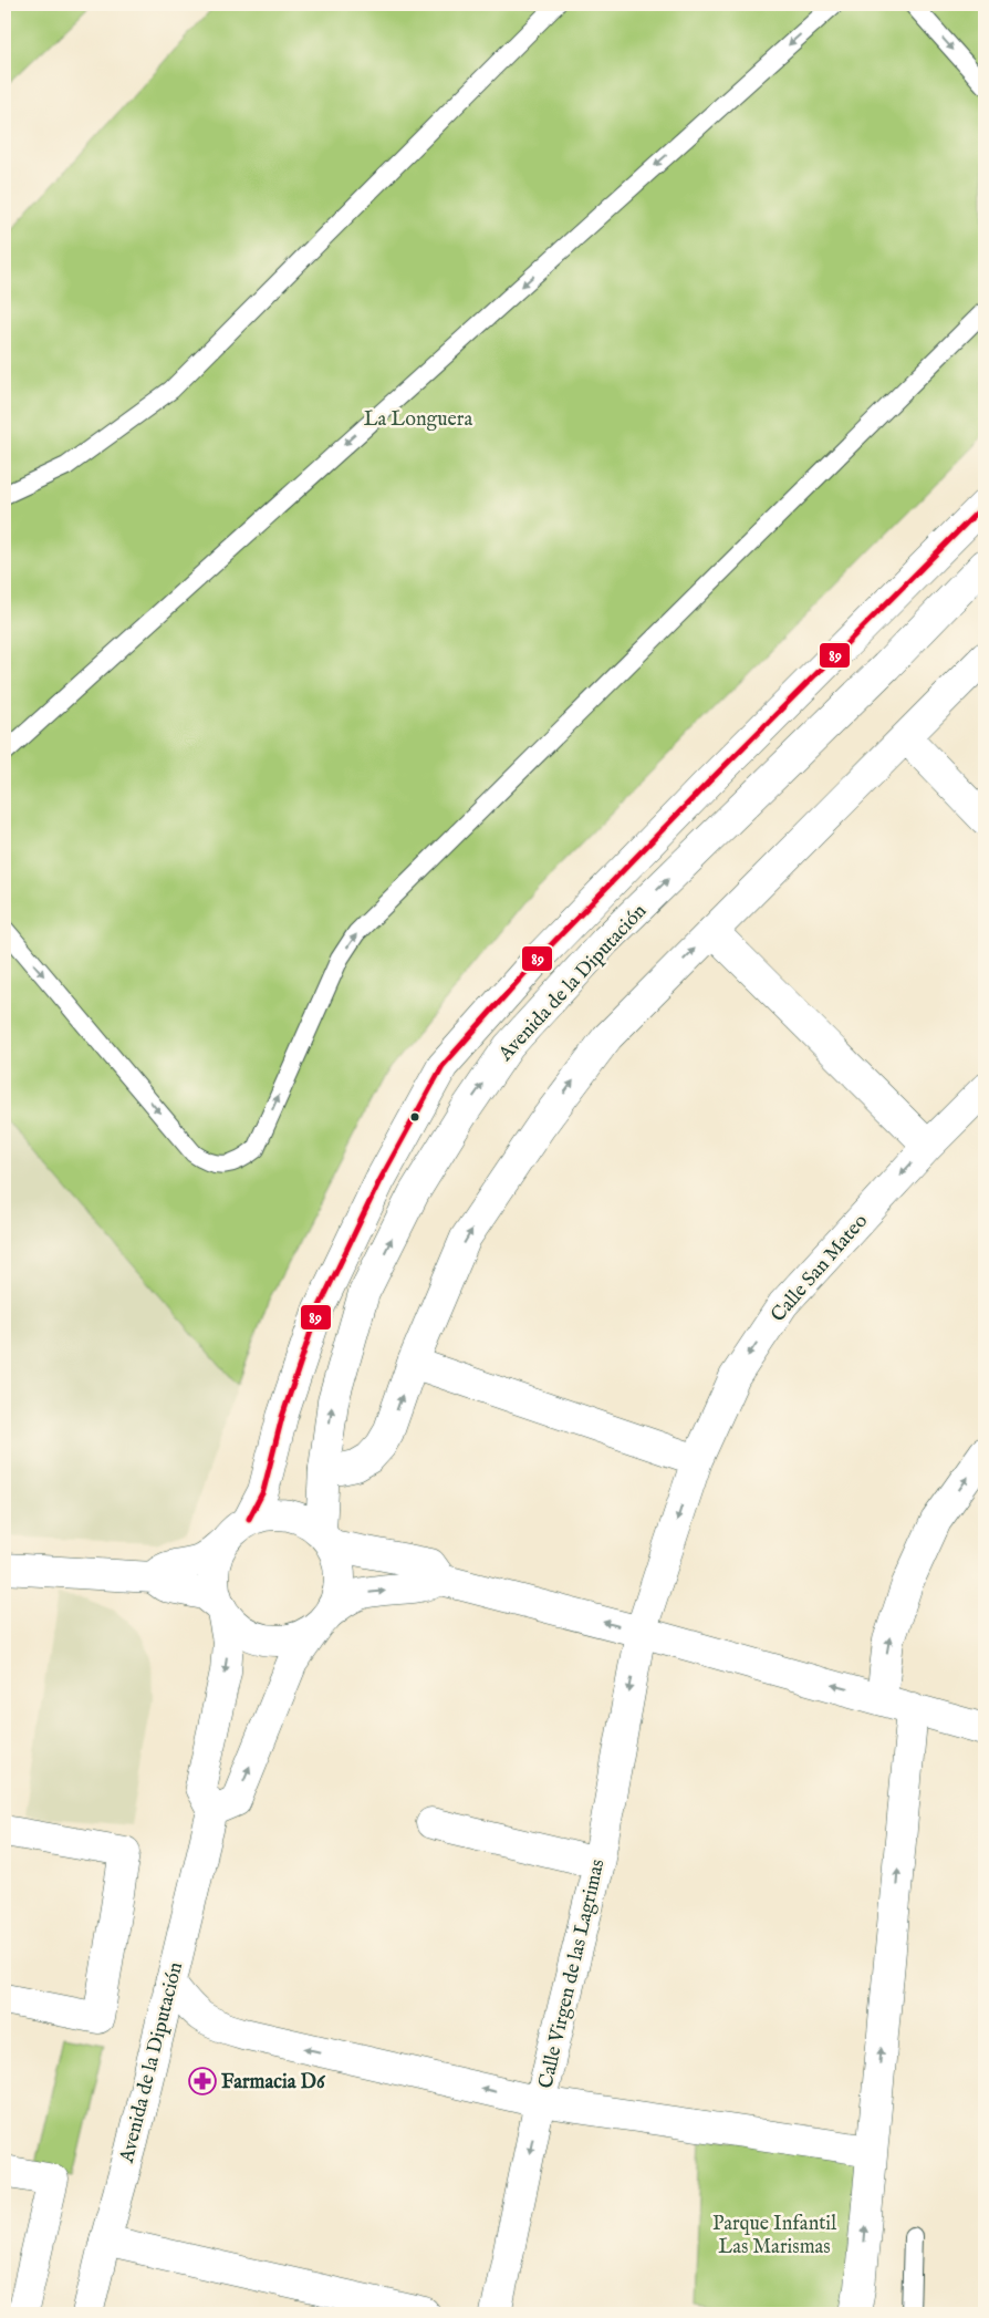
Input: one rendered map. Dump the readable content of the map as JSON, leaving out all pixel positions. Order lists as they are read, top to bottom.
{
  "streets": {
    "street": ["Avenida de la Diputación", "Calle San Mateo", "Calle Virgen de las Lagrimas"]
  },
  "crossings": [
    ["Calle San Mateo", "Calle Virgen de las Lagrimas"]
  ],
  "one_way": ["Calle Virgen de las Lagrimas"],
  "parks": ["La Longuera", "Parque Infantil Las Marismas"],
  "places": {
    "pharmacy": ["Farmacia D6"]
  },
  "lines": ["transit line 89"]
}
